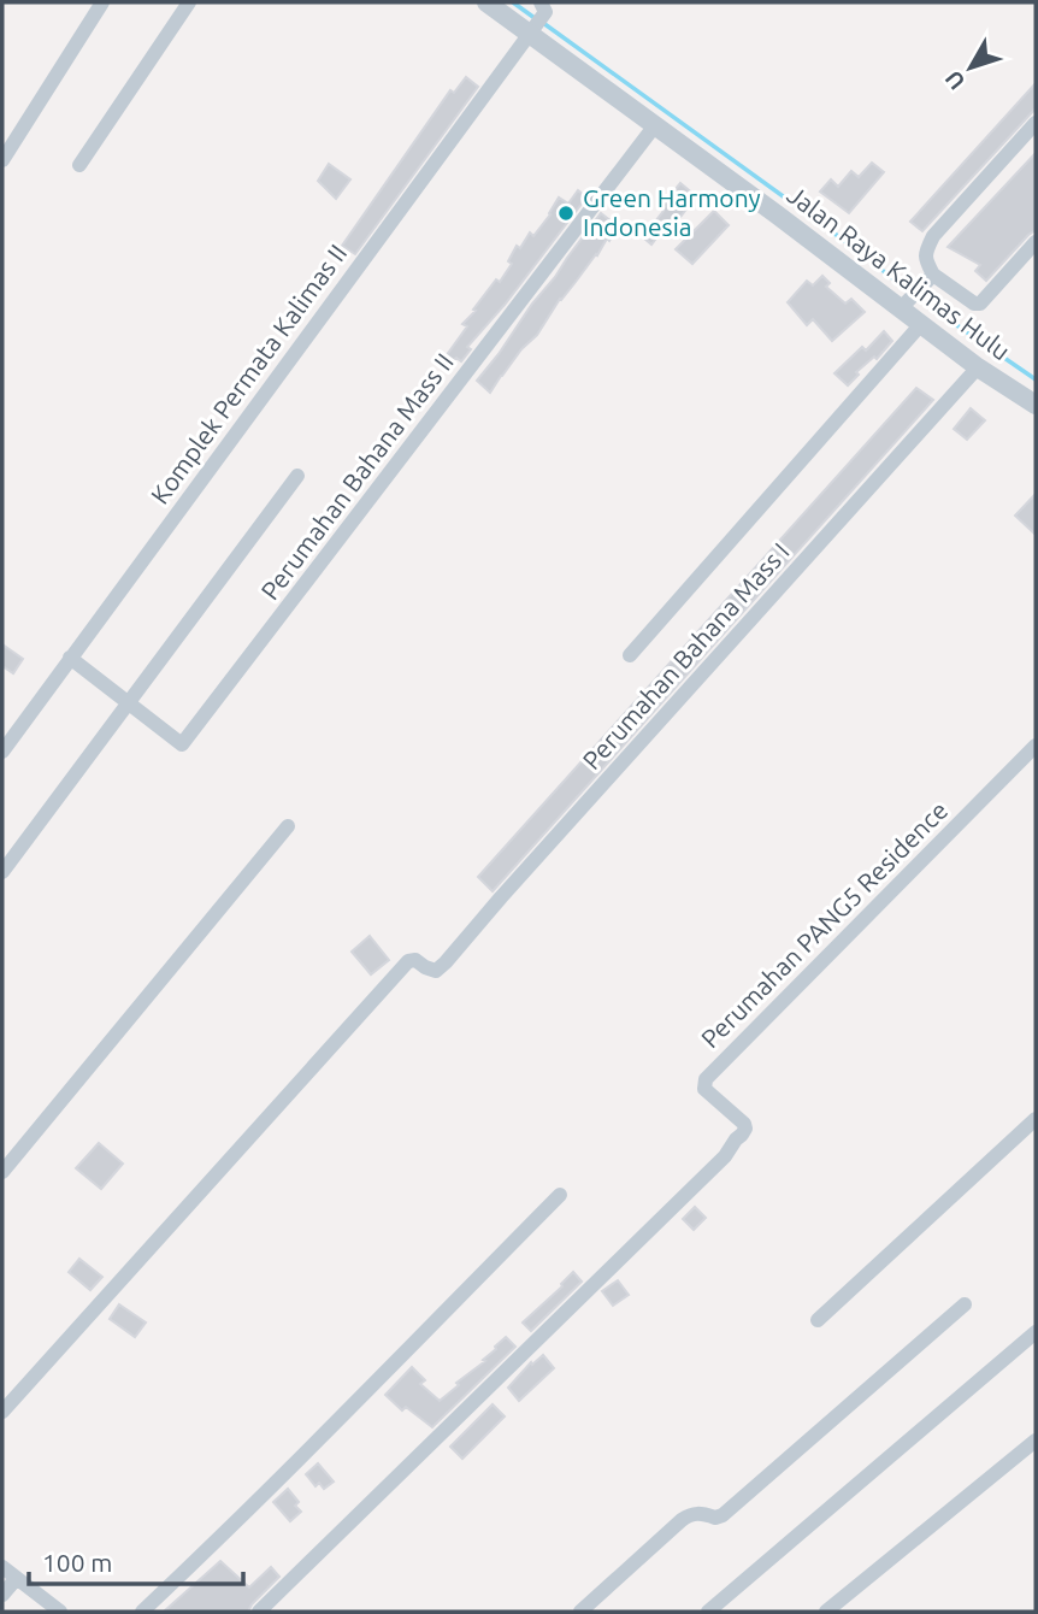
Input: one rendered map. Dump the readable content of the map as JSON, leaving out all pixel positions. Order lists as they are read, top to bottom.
{
  "streets": {
    "street": [
      "Jalan Raya Kalimas Hulu",
      "Komplek Permata Kalimas II",
      "Perumahan Bahana Mass II",
      "Perumahan Bahana Mass I",
      "Perumahan PANG5 Residence"
    ]
  },
  "crossings": [
    ["Jalan Raya Kalimas Hulu", "Komplek Permata Kalimas II"],
    ["Jalan Raya Kalimas Hulu", "Perumahan Bahana Mass II"],
    ["Jalan Raya Kalimas Hulu", "Perumahan Bahana Mass I"],
    ["Komplek Permata Kalimas II", "Perumahan Bahana Mass II"]
  ],
  "places": ["Green Harmony Indonesia"],
  "scale_bar": "100 m",
  "north": "bottom left"
}
